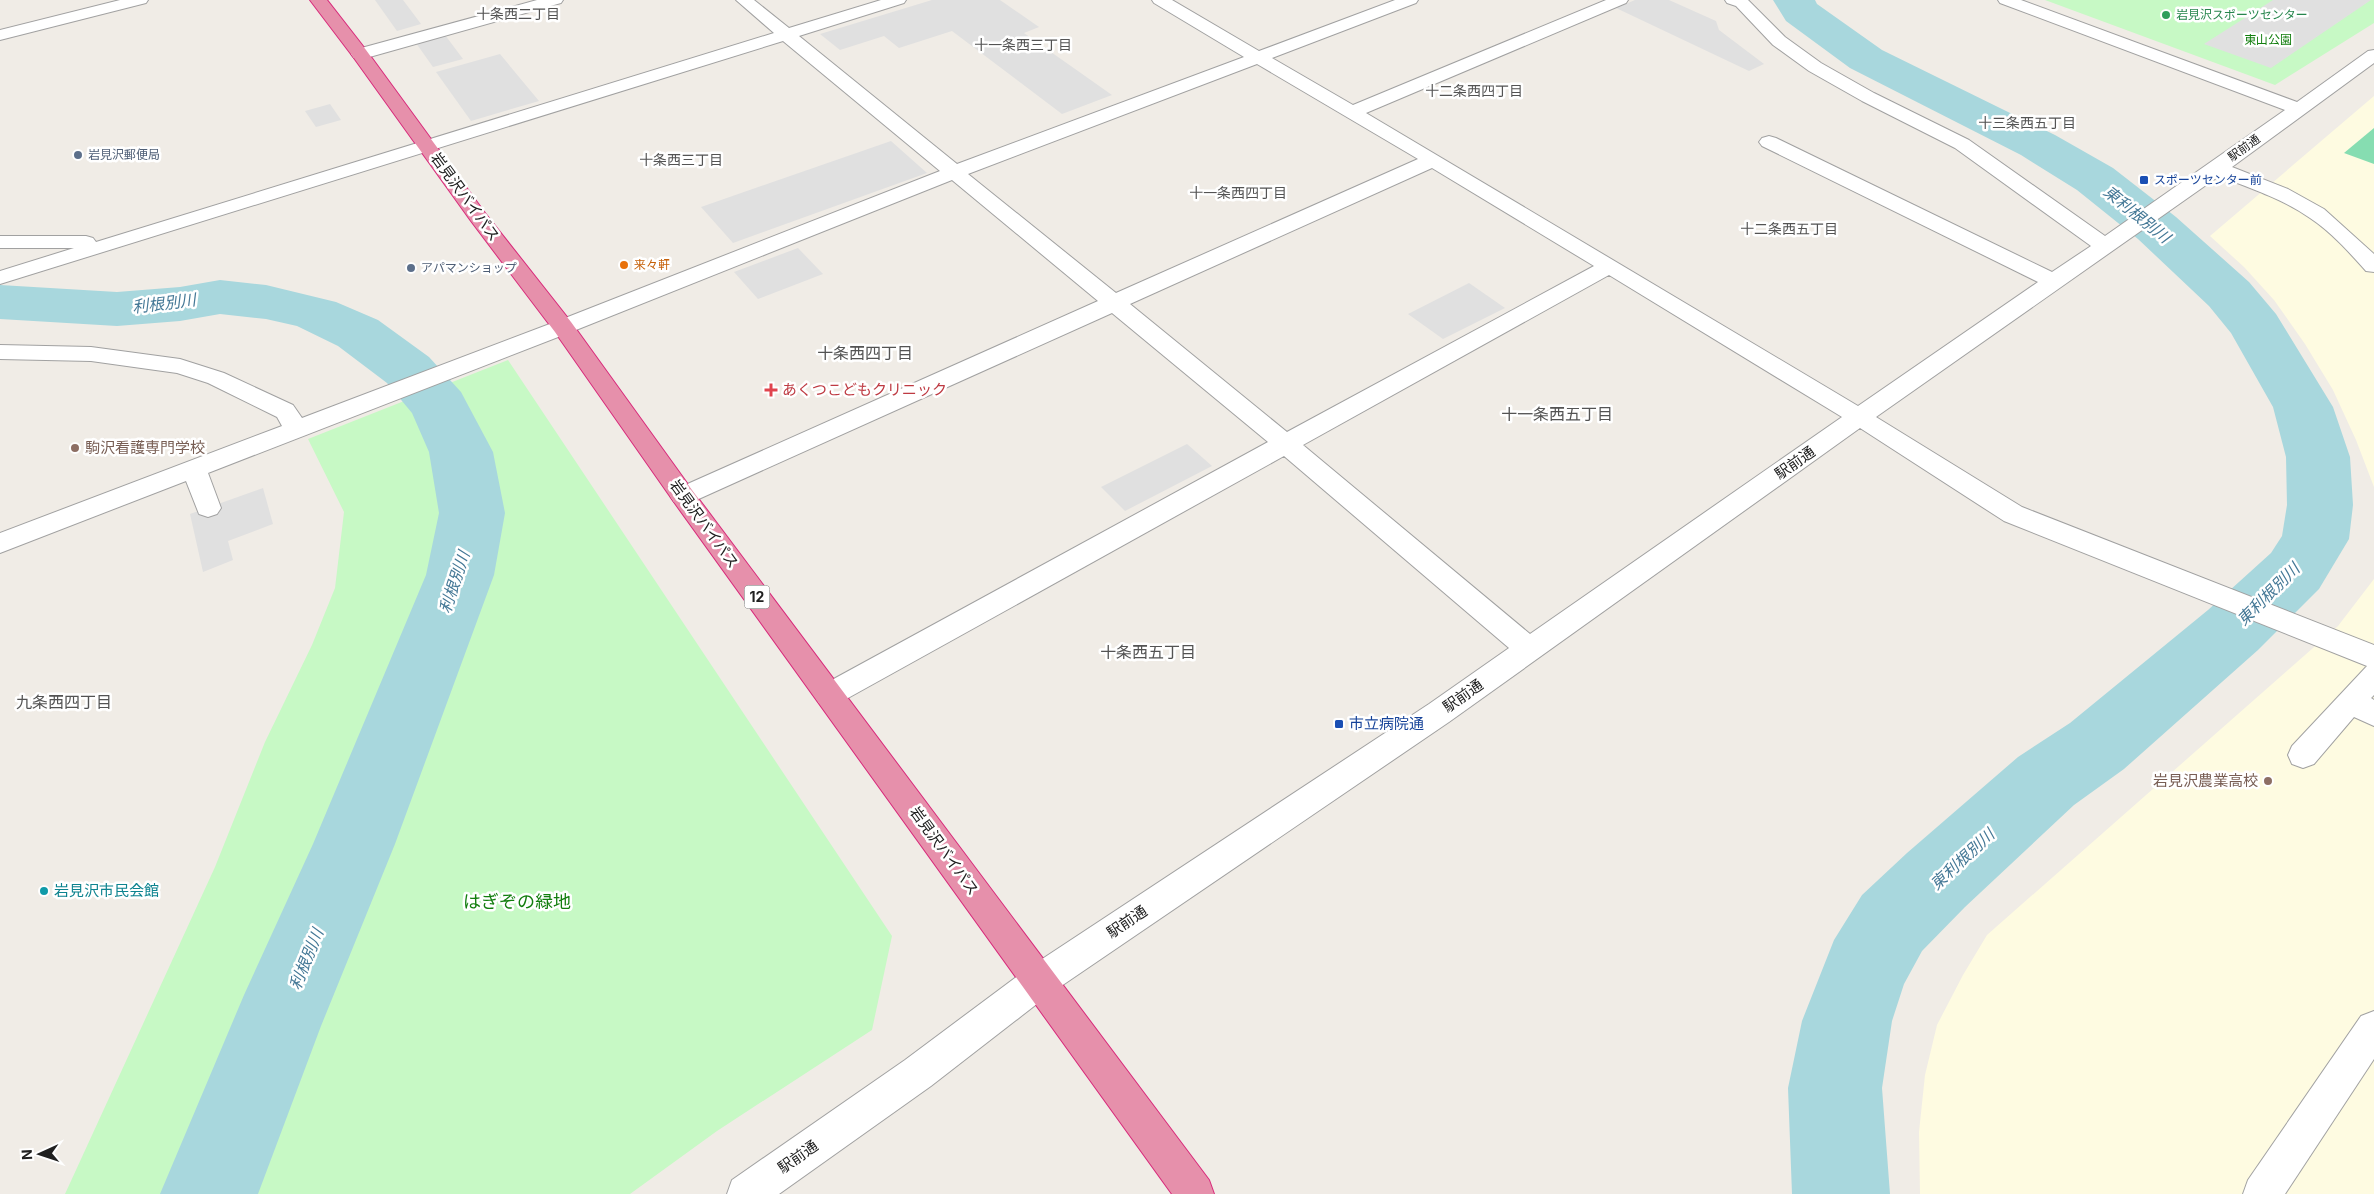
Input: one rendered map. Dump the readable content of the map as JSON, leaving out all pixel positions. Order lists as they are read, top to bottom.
{
  "streets": {
    "highway": ["岩見沢バイパス", "12"],
    "street": ["駅前通"]
  },
  "crossings": [
    ["駅前通", "岩見沢バイパス"]
  ],
  "districts": [
    "十条西二丁目",
    "十一条西三丁目",
    "十二条西四丁目",
    "十三条西五丁目",
    "十条西三丁目",
    "十一条西四丁目",
    "十二条西五丁目",
    "十条西四丁目",
    "十一条西五丁目",
    "十条西五丁目",
    "九条西四丁目"
  ],
  "water": ["東利根別川", "利根別川"],
  "parks": ["東山公園", "はぎぞの緑地"],
  "places": {
    "other": [
      "岩見沢スポーツセンター",
      "岩見沢郵便局",
      "来々軒",
      "アパマンショップ",
      "駒沢看護専門学校",
      "岩見沢農業高校",
      "岩見沢市民会館"
    ],
    "transit": ["スポーツセンター前", "市立病院通"],
    "health": ["あくつこどもクリニック"]
  },
  "north": "left"
}
